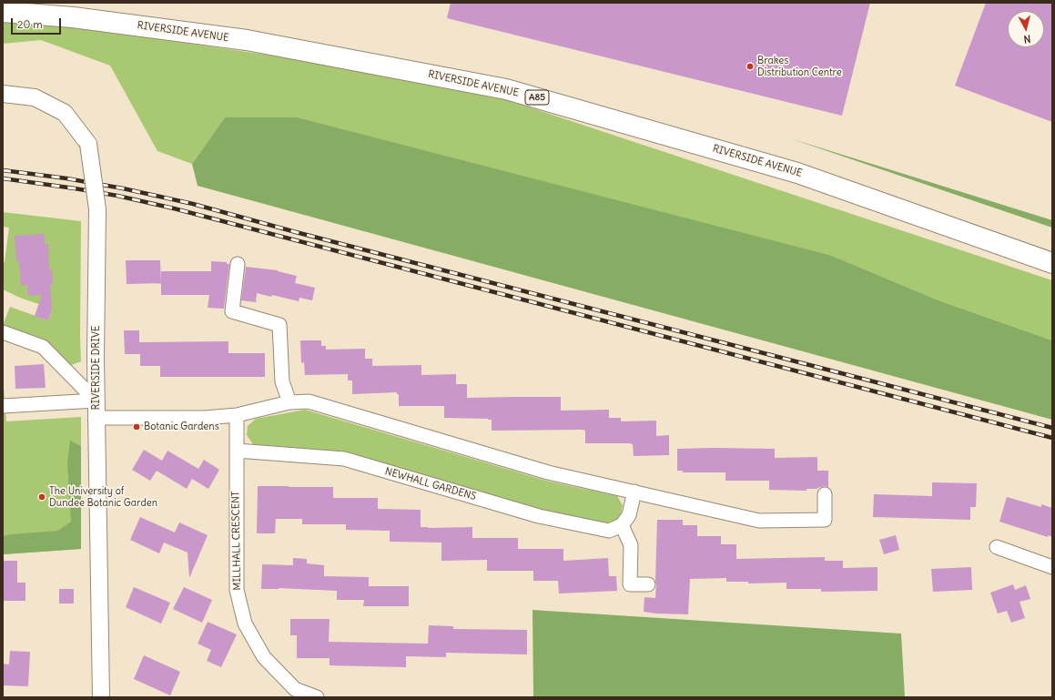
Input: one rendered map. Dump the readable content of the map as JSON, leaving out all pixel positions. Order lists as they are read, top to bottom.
{
  "streets": {
    "main road": ["RIVERSIDE AVENUE", "A85"],
    "street": ["RIVERSIDE DRIVE", "NEWHALL GARDENS", "MILLHALL CRESCENT"]
  },
  "crossings": [
    ["NEWHALL GARDENS", "MILLHALL CRESCENT"]
  ],
  "places": ["Brakes Distribution Centre", "Botanic Gardens", "The University of Dundee Botanic Garden"],
  "scale_bar": "20 m",
  "north": "bottom"
}
